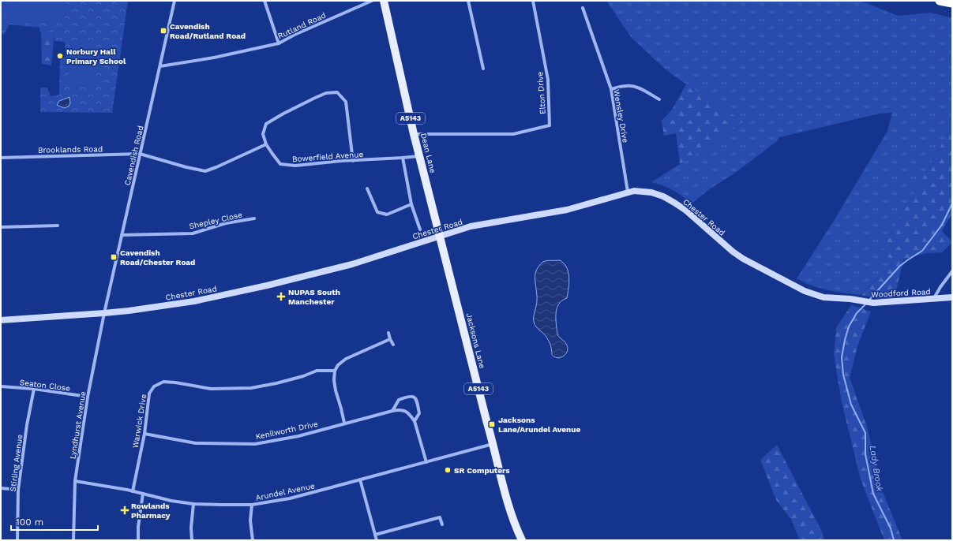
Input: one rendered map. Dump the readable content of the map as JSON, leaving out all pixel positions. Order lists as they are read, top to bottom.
{
  "streets": {
    "main road": ["A5143", "Dean Lane", "Jacksons Lane"],
    "street": [
      "Rutland Road",
      "Elton Drive",
      "Wensley Drive",
      "Brooklands Road",
      "Cavendish Road",
      "Bowerfield Avenue",
      "Chester Road",
      "Shepley Close",
      "Woodford Road",
      "Seaton Close",
      "Warwick Drive",
      "Lyndhurst Avenue",
      "Kenilworth Drive",
      "Stirling Avenue",
      "Arundel Avenue"
    ]
  },
  "crossings": [
    ["Rutland Road", "Cavendish Road"],
    ["Elton Drive", "Dean Lane"],
    ["Wensley Drive", "Chester Road"],
    ["Brooklands Road", "Cavendish Road"],
    ["Dean Lane", "Bowerfield Avenue"],
    ["Dean Lane", "Chester Road"],
    ["Dean Lane", "Jacksons Lane"],
    ["Cavendish Road", "Chester Road"],
    ["Cavendish Road", "Shepley Close"],
    ["Cavendish Road", "Lyndhurst Avenue"],
    ["Chester Road", "Woodford Road"],
    ["Chester Road", "Jacksons Lane"],
    ["Chester Road", "Lyndhurst Avenue"],
    ["Jacksons Lane", "Arundel Avenue"],
    ["Seaton Close", "Lyndhurst Avenue"],
    ["Seaton Close", "Stirling Avenue"],
    ["Warwick Drive", "Kenilworth Drive"],
    ["Warwick Drive", "Arundel Avenue"],
    ["Lyndhurst Avenue", "Arundel Avenue"],
    ["Kenilworth Drive", "Arundel Avenue"]
  ],
  "water": ["Lady Brook"],
  "places": {
    "transit": ["Cavendish Road/Rutland Road", "Cavendish Road/Chester Road", "Jacksons Lane/Arundel Avenue"],
    "other": ["Norbury Hall Primary School", "SR Computers"],
    "health": ["NUPAS South Manchester", "Rowlands Pharmacy"]
  },
  "scale_bar": "100 m"
}
